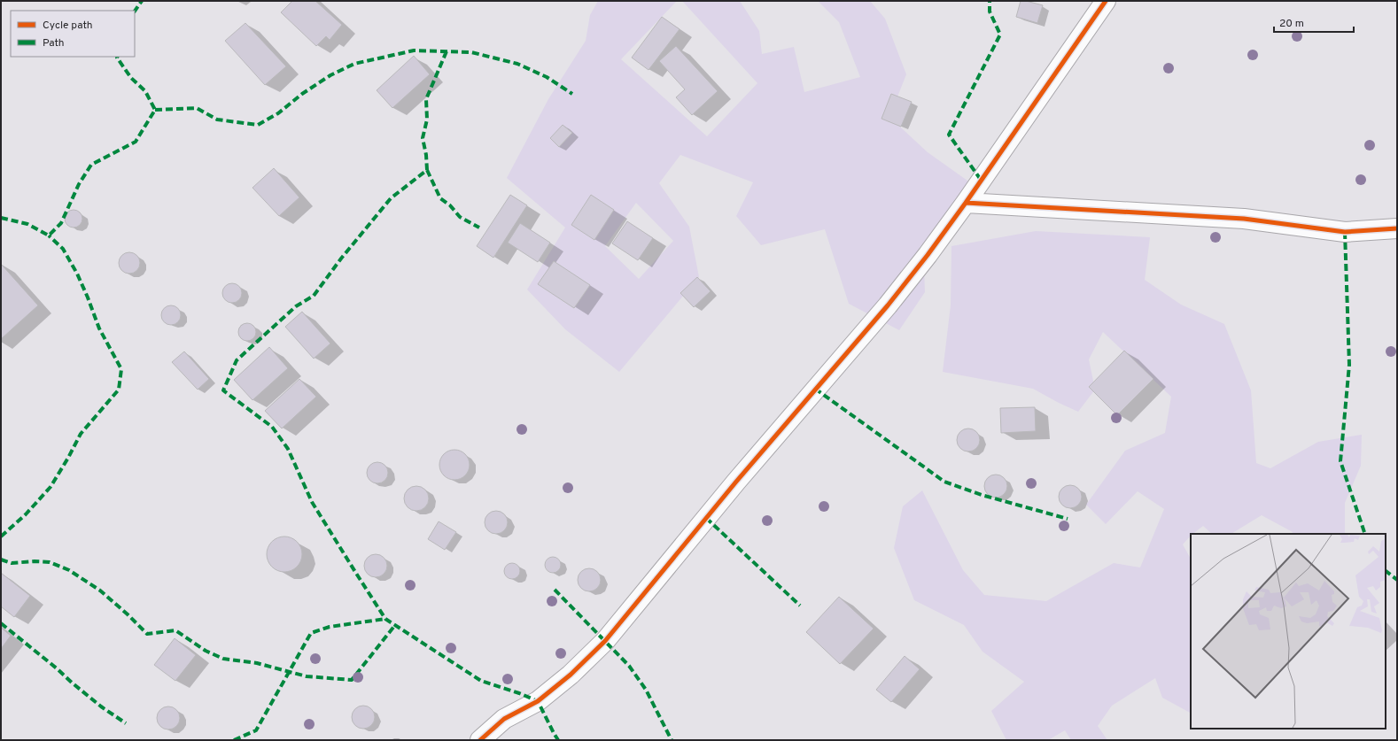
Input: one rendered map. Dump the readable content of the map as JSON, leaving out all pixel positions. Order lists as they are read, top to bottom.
{
  "legend": ["Cycle path", "Path"],
  "scale_bar": "20 m"
}
